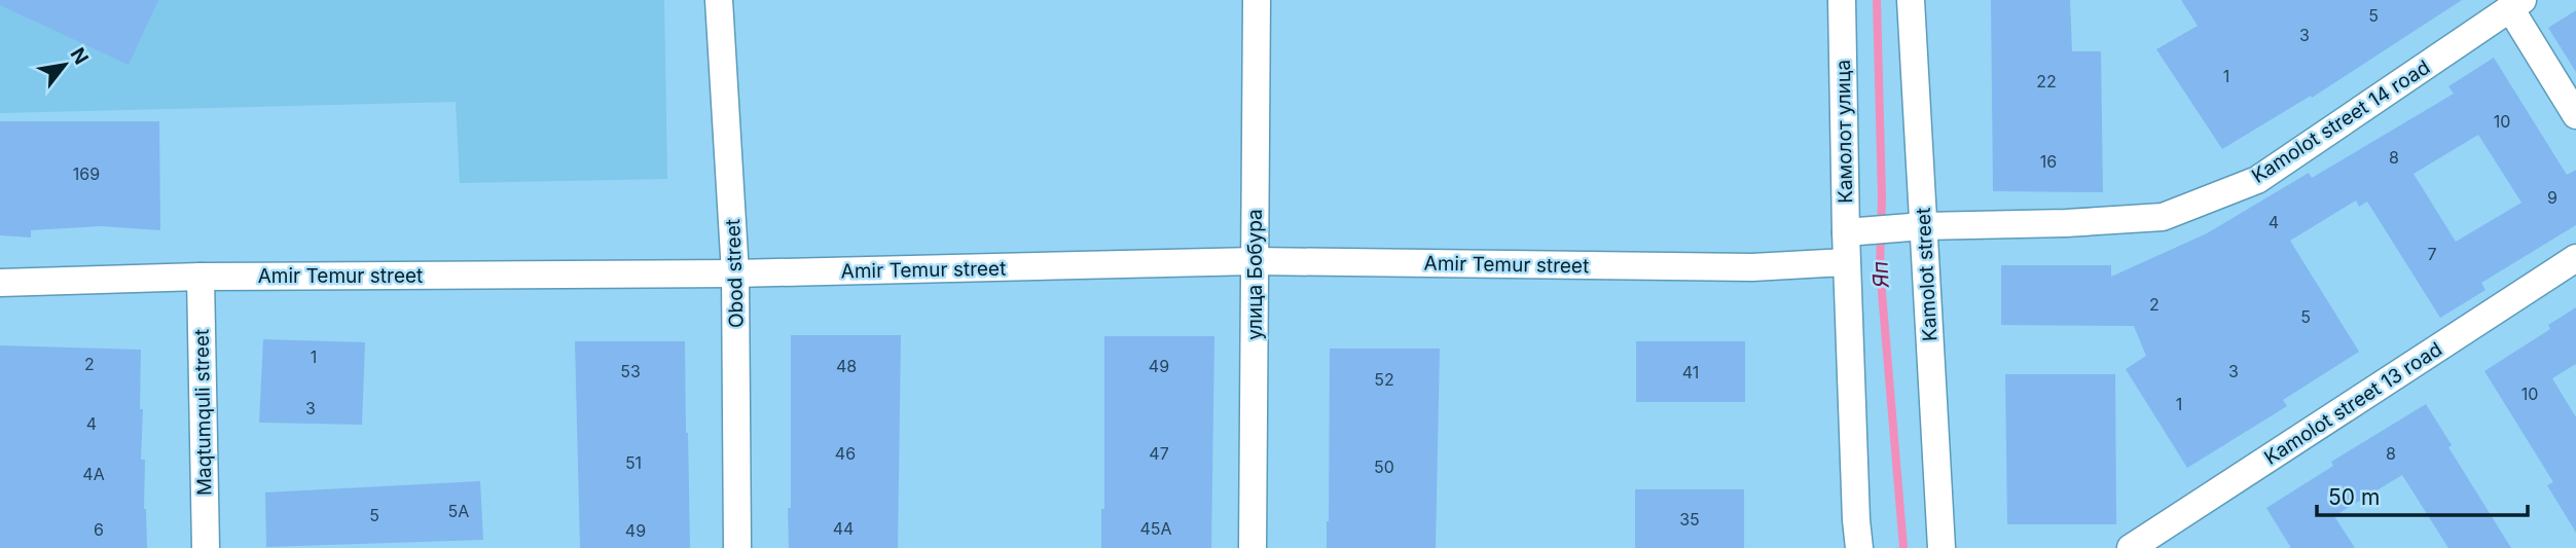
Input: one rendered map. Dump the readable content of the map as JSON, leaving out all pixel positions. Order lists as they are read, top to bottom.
{
  "streets": {
    "street": [
      "Kamolot street 14 road",
      "Камолот улица",
      "Amir Temur street",
      "Obod street",
      "улица Бобура",
      "Kamolot street",
      "Kamolot street 13 road",
      "Maqtumquli street"
    ]
  },
  "crossings": [
    ["Kamolot street 14 road", "Камолот улица"],
    ["Kamolot street 14 road", "Kamolot street"],
    ["Камолот улица", "Amir Temur street"],
    ["Amir Temur street", "Obod street"],
    ["Amir Temur street", "улица Бобура"],
    ["Amir Temur street", "Maqtumquli street"]
  ],
  "water": ["Яп"],
  "house_numbers": [
    "5",
    "3",
    "1",
    "22",
    "10",
    "8",
    "16",
    "169",
    "9",
    "4",
    "7",
    "2",
    "5",
    "1",
    "2",
    "48",
    "49",
    "53",
    "3",
    "41",
    "52",
    "10",
    "1",
    "3",
    "4",
    "46",
    "47",
    "8",
    "51",
    "50",
    "4А",
    "5А",
    "5",
    "35",
    "44",
    "45А",
    "6",
    "49"
  ],
  "scale_bar": "50 m",
  "north": "top right"
}
